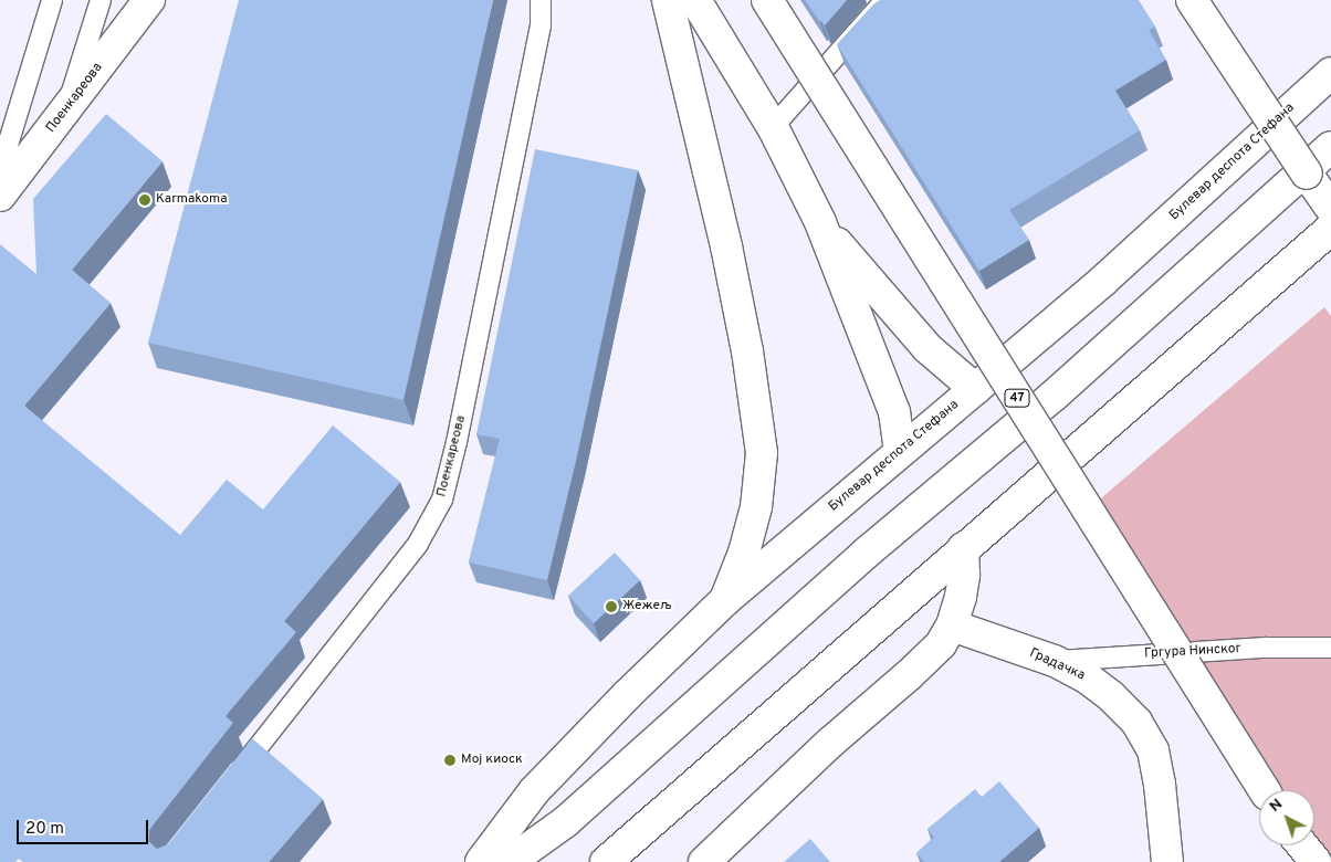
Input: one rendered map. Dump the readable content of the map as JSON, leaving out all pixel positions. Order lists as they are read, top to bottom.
{
  "streets": {
    "main road": [
      "Поенкареова",
      "Булевар деспота Стефана",
      "47",
      "Градачка"
    ],
    "lane": ["Гргура Нинског"]
  },
  "crossings": [
    ["Гргура Нинског", "Градачка"]
  ],
  "places": ["Karmakoma", "Жежељ", "Мој киоск"],
  "scale_bar": "20 m",
  "north": "top left"
}
